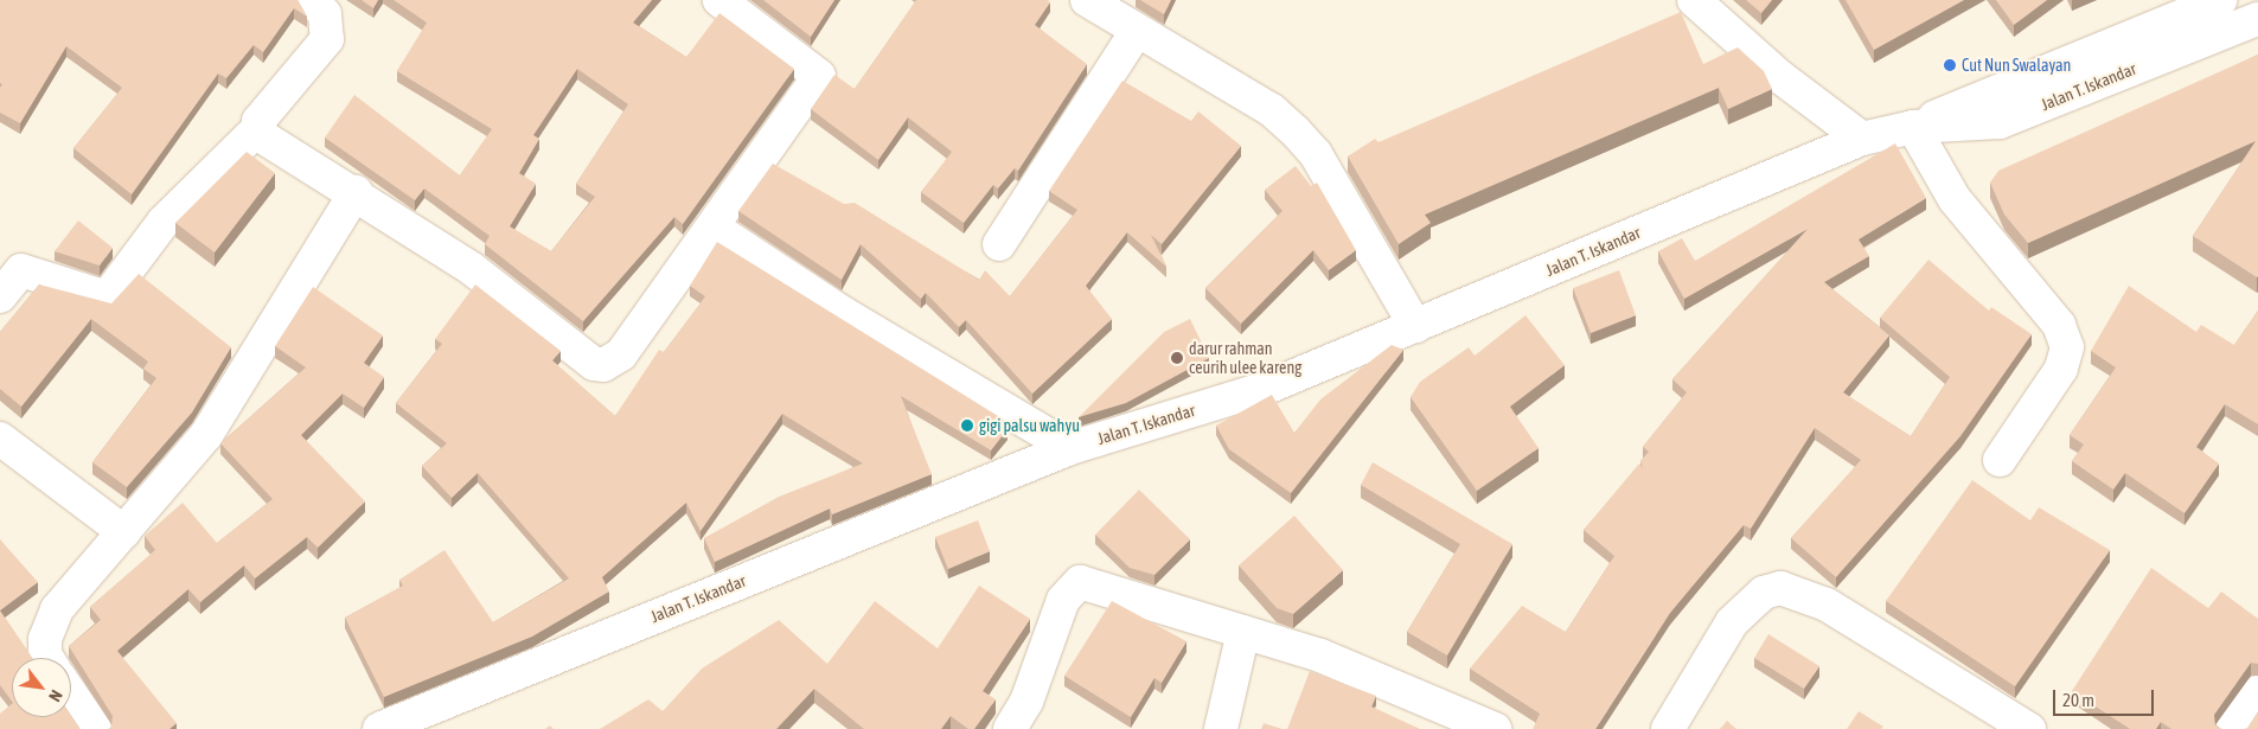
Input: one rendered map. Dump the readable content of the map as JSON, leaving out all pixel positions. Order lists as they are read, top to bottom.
{
  "streets": {
    "street": ["Jalan T. Iskandar"]
  },
  "places": ["Cut Nun Swalayan", "darur rahman ceurih ulee kareng", "gigi palsu wahyu"],
  "scale_bar": "20 m",
  "north": "bottom right"
}
